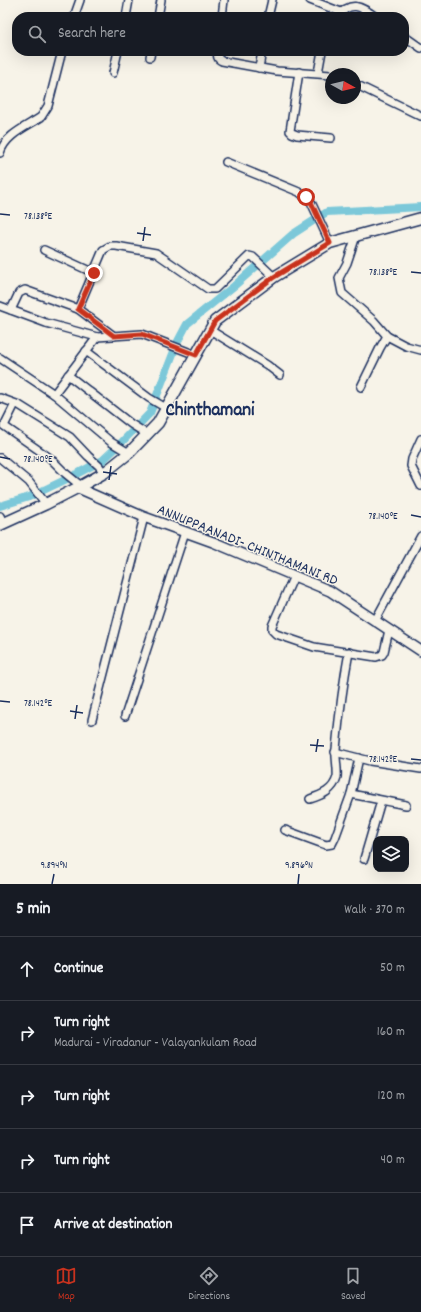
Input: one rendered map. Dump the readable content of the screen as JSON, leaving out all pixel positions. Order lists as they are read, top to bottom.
{
  "streets": {
    "street": ["ANNUPPAANADI- CHINTHAMANI RD"]
  },
  "districts": ["Chinthamani"],
  "north": "right",
  "page": {
    "search": "Search here",
    "heading": ["5 min", "Walk · 370 m"],
    "list": [
      ["Continue", "50 m"],
      ["Turn right", "Madurai - Viradanur - Valayankulam Road", "160 m"],
      ["Turn right", "120 m"],
      ["Turn right", "40 m"],
      "Arrive at destination"
    ],
    "nav": ["Map", "Directions", "Saved"]
  },
  "coordinates": [
    "78.138°E",
    "78.140°E",
    "78.142°E",
    "9.894°N",
    "9.896°N"
  ]
}
